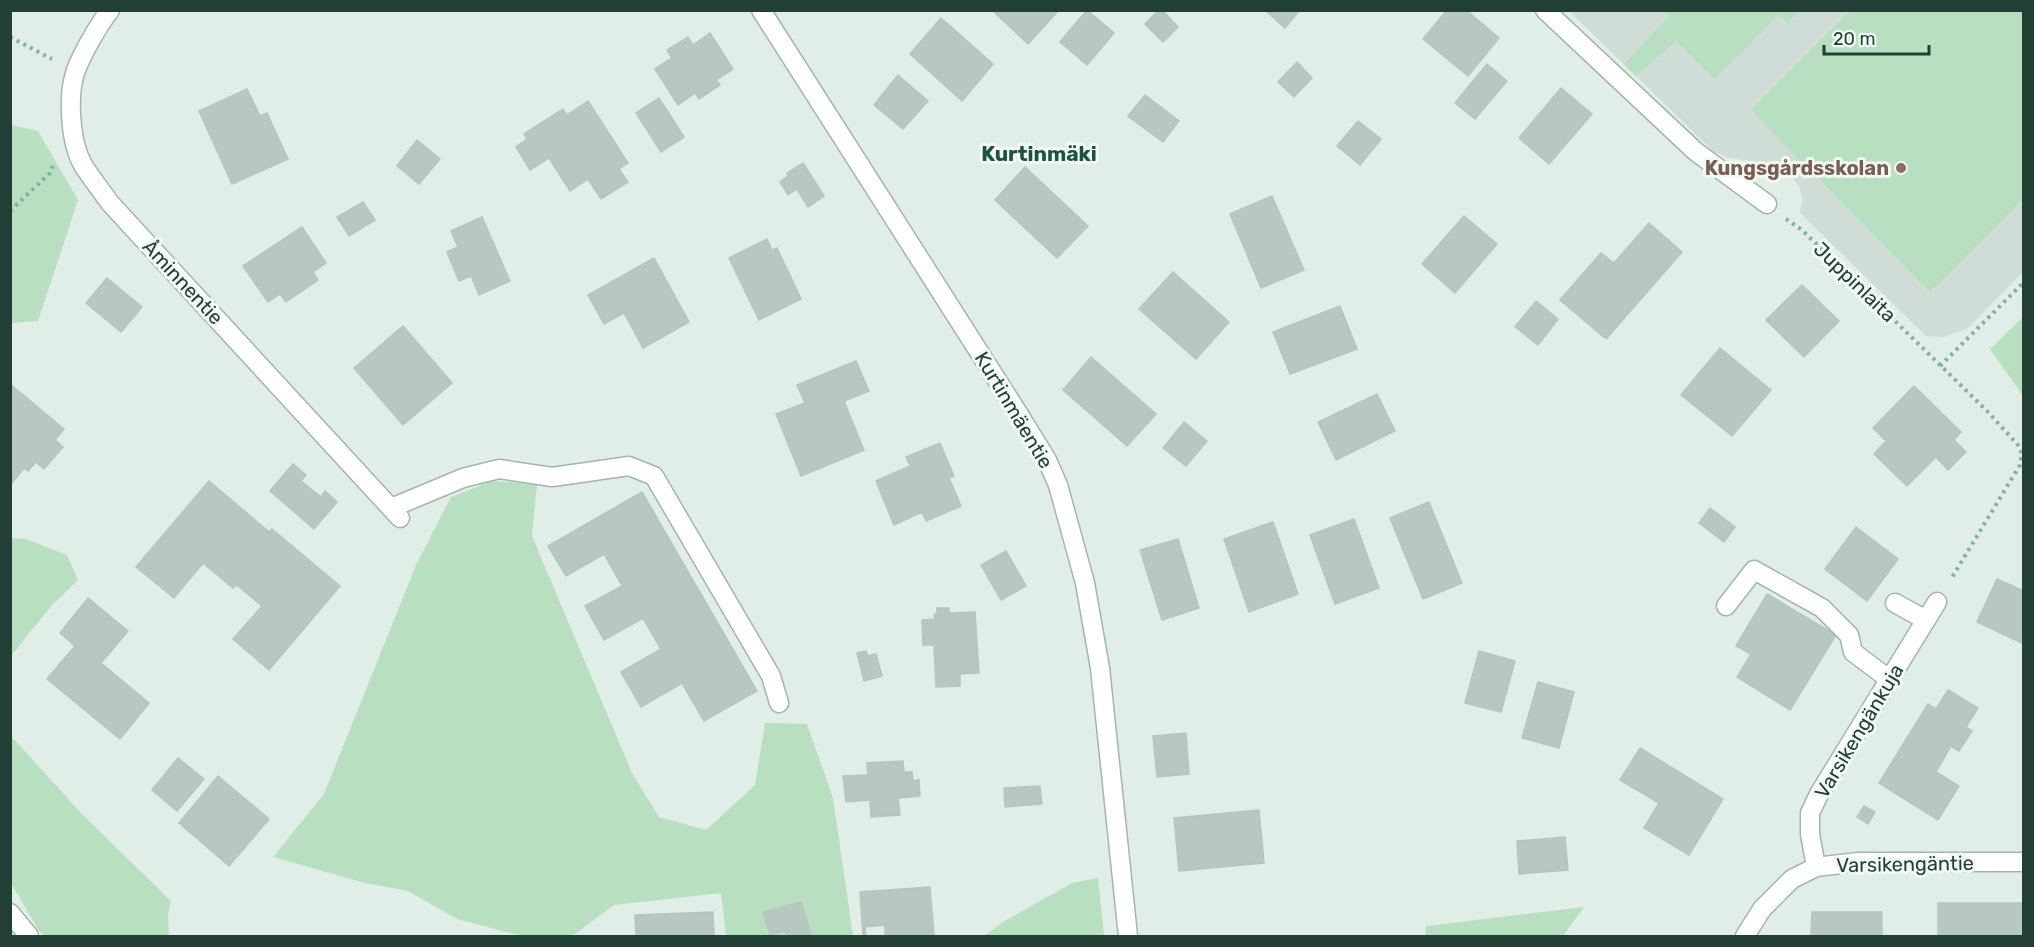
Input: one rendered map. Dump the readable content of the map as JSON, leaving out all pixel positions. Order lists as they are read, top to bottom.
{
  "streets": {
    "street": [
      "Åminnentie",
      "Kurtinmäentie",
      "Varsikengänkuja",
      "Varsikengäntie"
    ],
    "path": ["Juppinlaita"]
  },
  "crossings": [
    ["Juppinlaita", "Varsikengänkuja"],
    ["Varsikengänkuja", "Varsikengäntie"]
  ],
  "districts": ["Kurtinmäki"],
  "places": ["Kungsgårdsskolan"],
  "scale_bar": "20 m"
}
